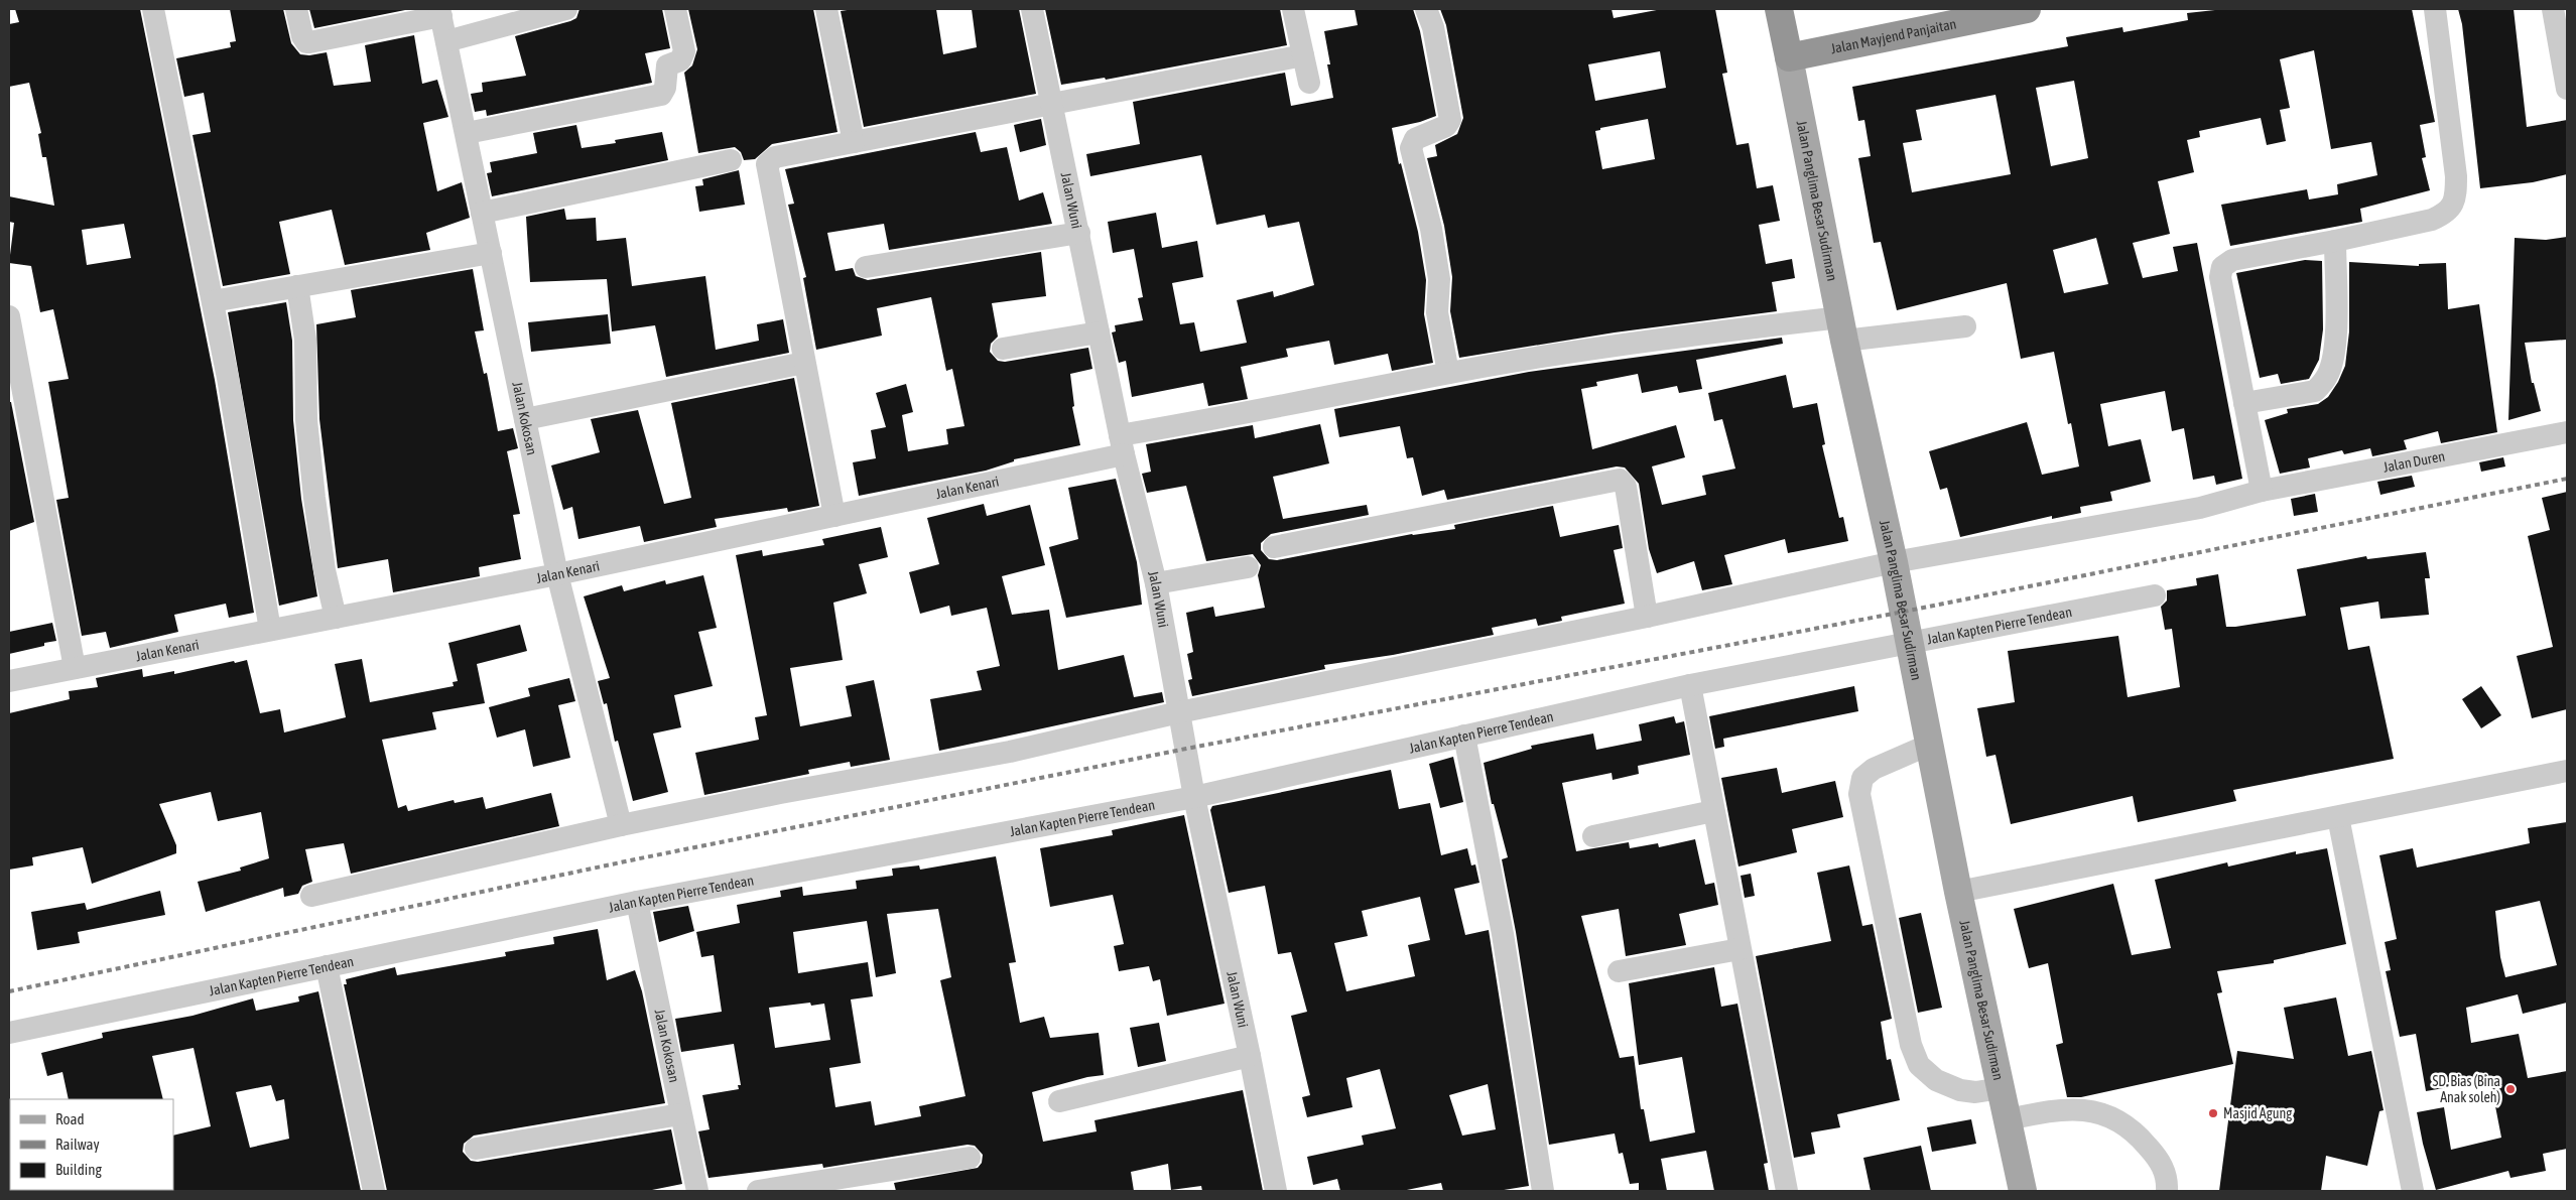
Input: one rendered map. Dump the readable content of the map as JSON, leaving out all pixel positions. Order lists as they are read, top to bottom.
{
  "streets": {
    "highway": ["Jalan Mayjend Panjaitan", "Jalan Panglima Besar Sudirman"],
    "street": [
      "Jalan Wuni",
      "Jalan Kokosan",
      "Jalan Duren",
      "Jalan Kenari",
      "Jalan Kapten Pierre Tendean"
    ]
  },
  "crossings": [
    ["Jalan Mayjend Panjaitan", "Jalan Panglima Besar Sudirman"],
    ["Jalan Wuni", "Jalan Duren"],
    ["Jalan Wuni", "Jalan Kenari"],
    ["Jalan Wuni", "Jalan Kapten Pierre Tendean"],
    ["Jalan Panglima Besar Sudirman", "Jalan Duren"],
    ["Jalan Panglima Besar Sudirman", "Jalan Kenari"],
    ["Jalan Panglima Besar Sudirman", "Jalan Kapten Pierre Tendean"],
    ["Jalan Kokosan", "Jalan Duren"],
    ["Jalan Kokosan", "Jalan Kenari"],
    ["Jalan Kokosan", "Jalan Kapten Pierre Tendean"]
  ],
  "places": ["SD. Bias (Bina Anak soleh)", "Masjid Agung"],
  "legend": ["Road", "Railway", "Building"]
}
